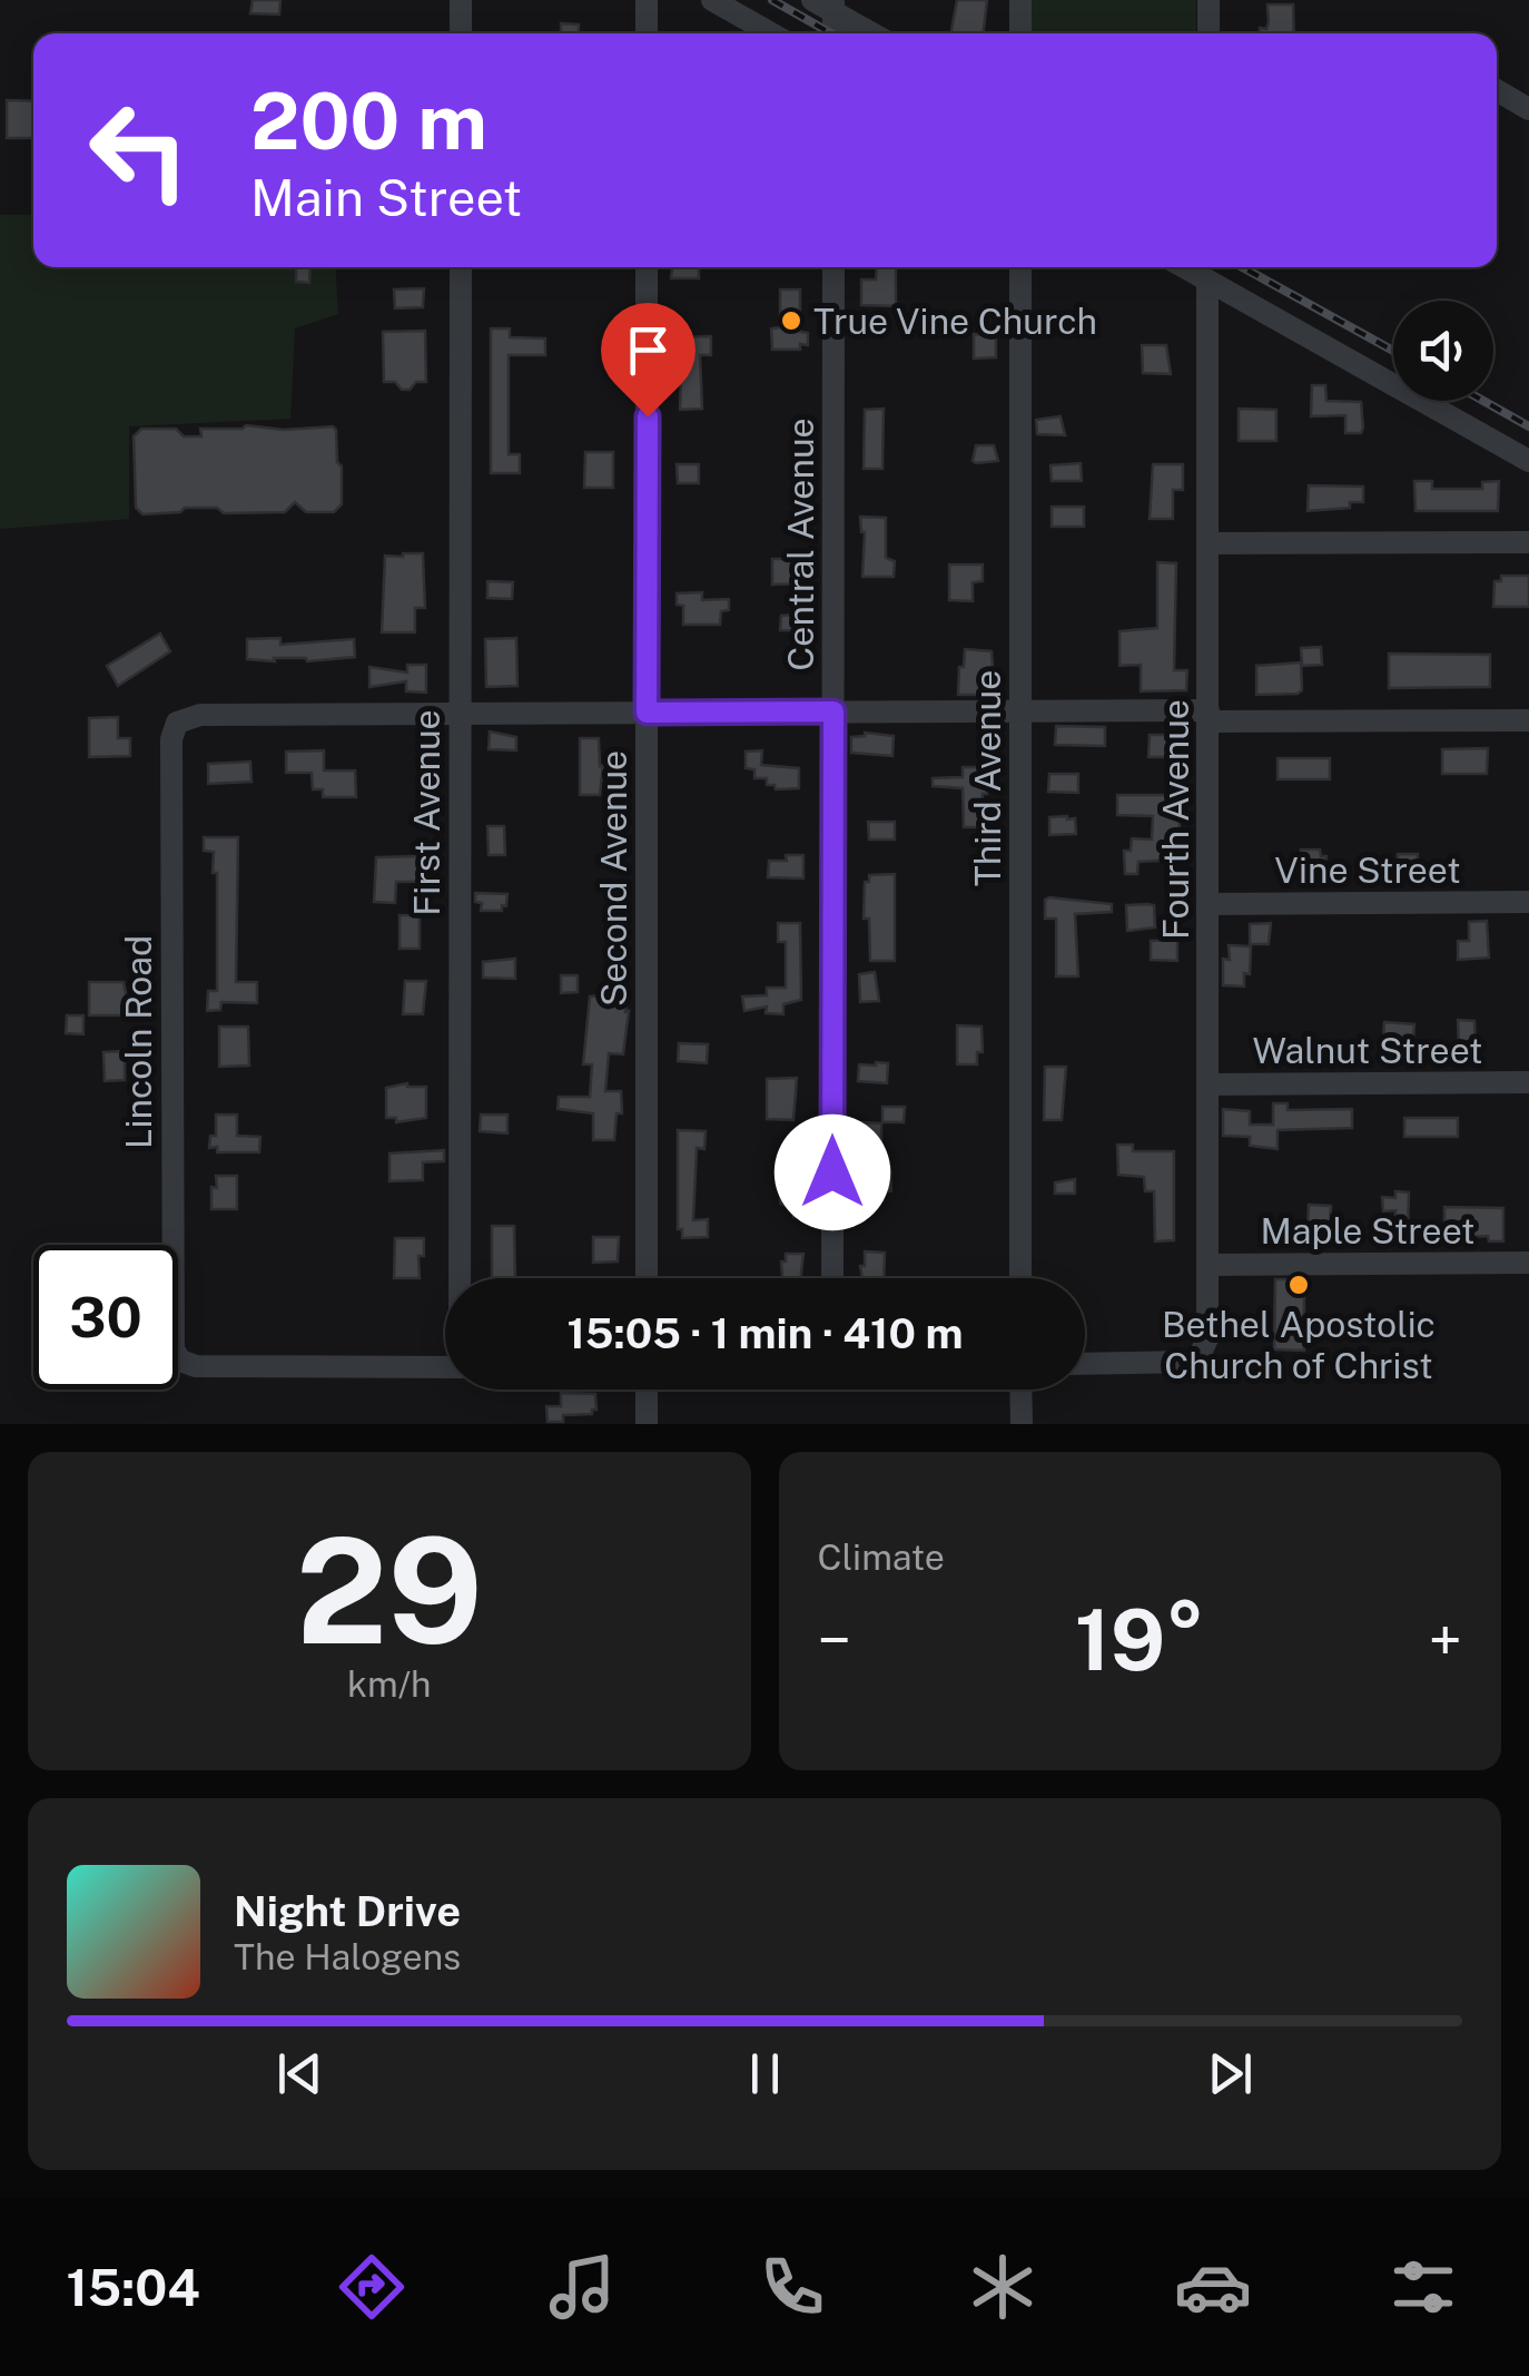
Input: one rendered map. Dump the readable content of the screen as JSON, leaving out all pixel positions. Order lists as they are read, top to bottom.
{
  "streets": {
    "street": [
      "Central Avenue",
      "Third Avenue",
      "First Avenue",
      "Fourth Avenue",
      "Vine Street",
      "Second Avenue",
      "Lincoln Road",
      "Walnut Street",
      "Maple Street"
    ]
  },
  "crossings": [
    ["First Avenue", "Lincoln Road"],
    ["Fourth Avenue", "Vine Street"],
    ["Fourth Avenue", "Walnut Street"],
    ["Fourth Avenue", "Maple Street"]
  ],
  "places": ["True Vine Church", "Bethel Apostolic Church of Christ"],
  "page": {
    "turn": ["200 m", "Main Street"],
    "limit": "30",
    "trip": "15:05 · 1 min · 410 m",
    "tile": [
      ["29", "km/h"],
      "Climate"
    ],
    "heat": ["−", "19°", "+"],
    "song": ["Night Drive", "The Halogens"],
    "tabs": "15:04"
  }
}
